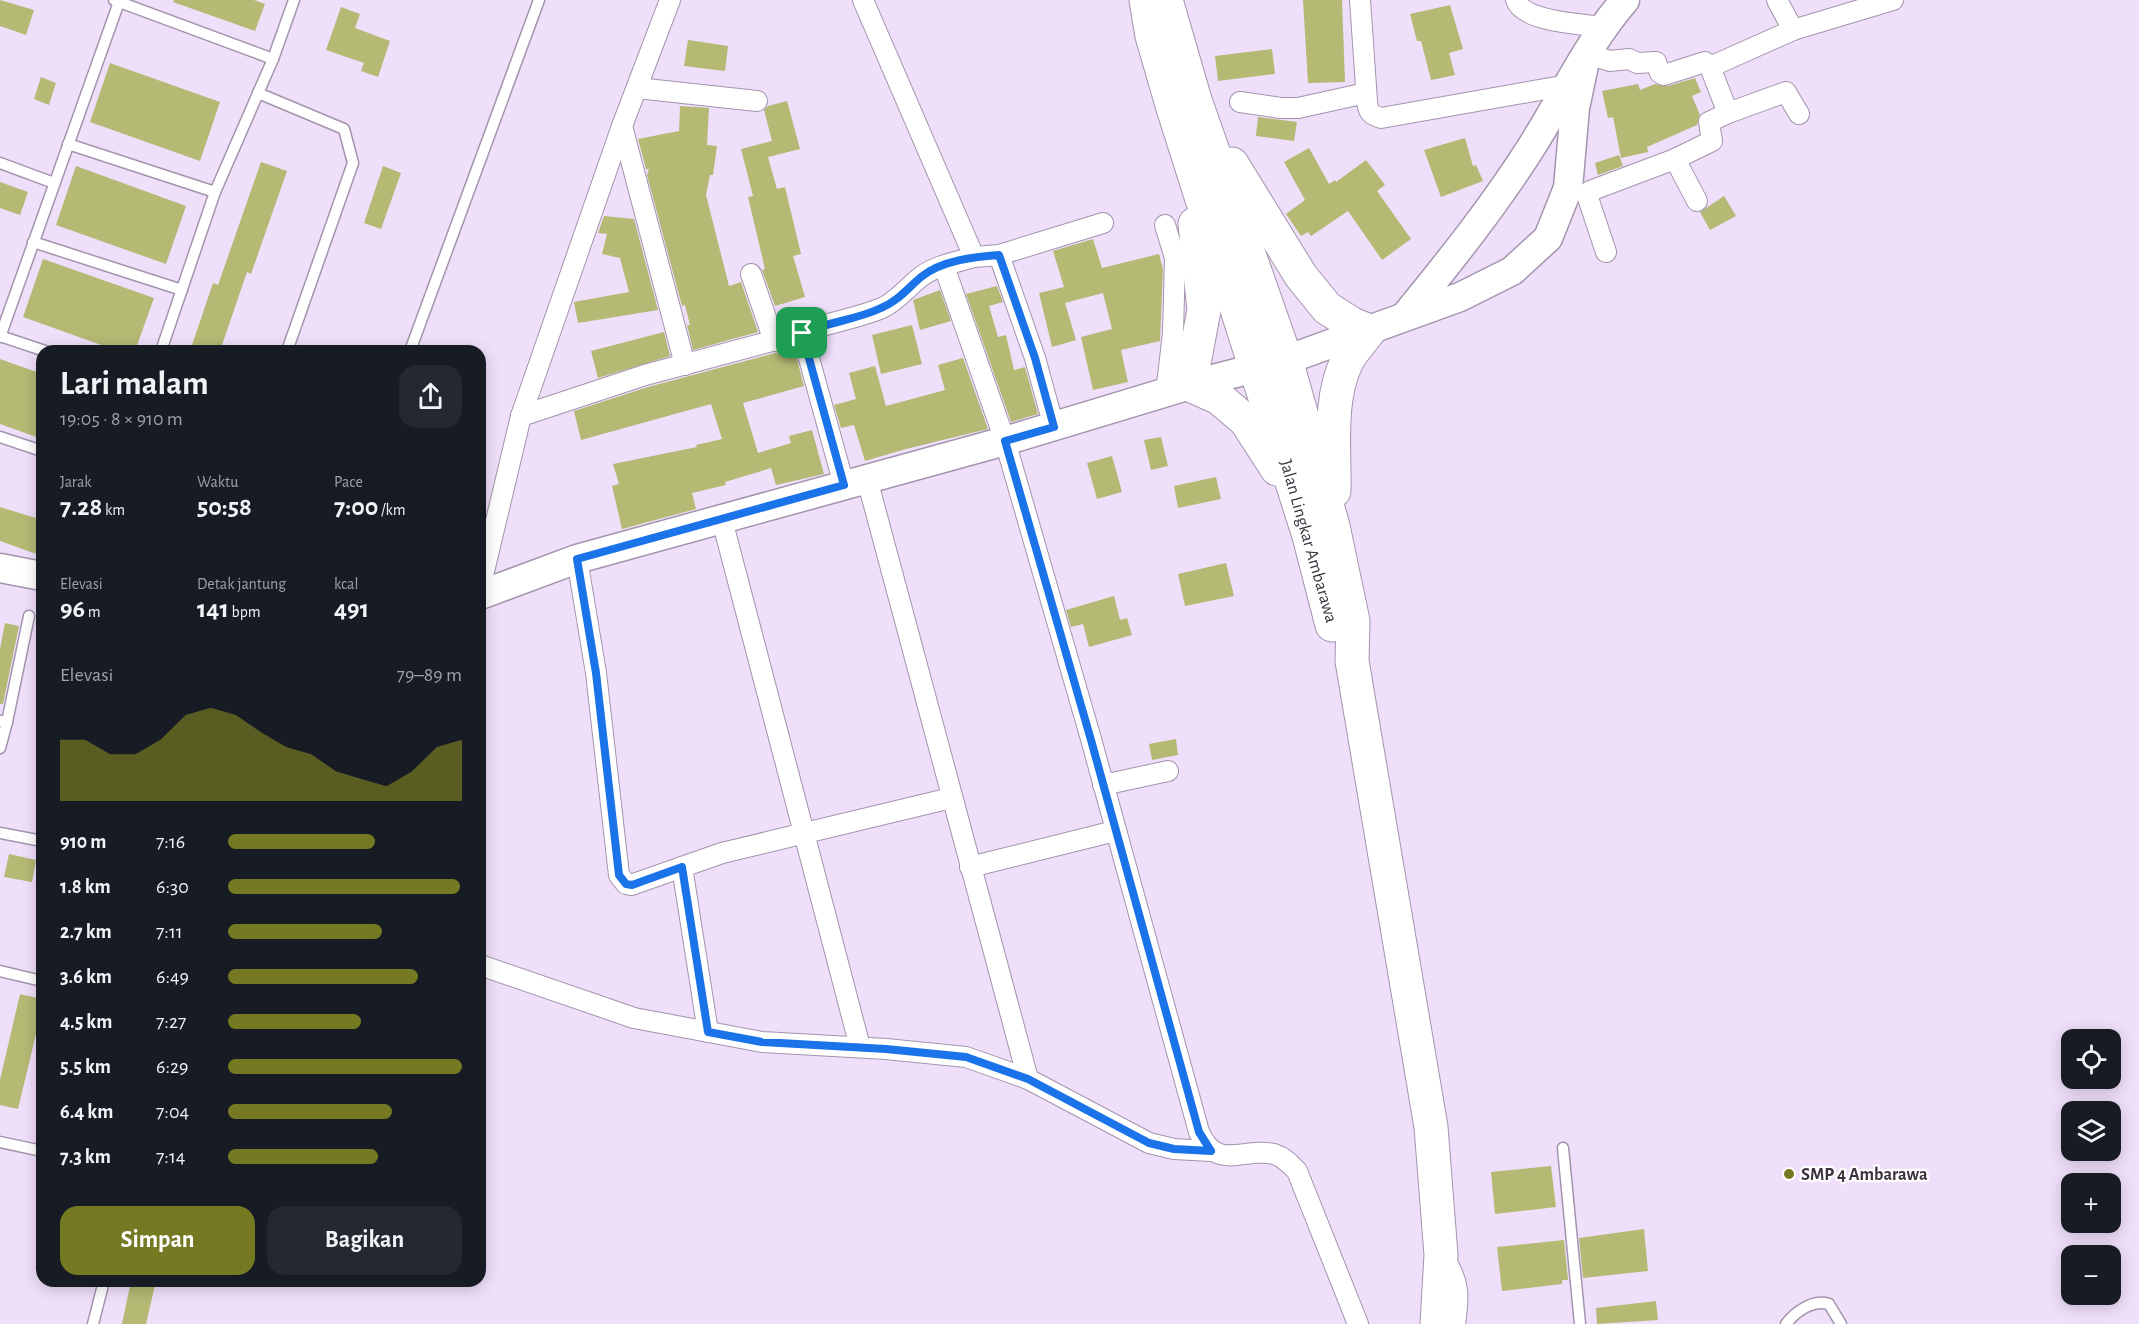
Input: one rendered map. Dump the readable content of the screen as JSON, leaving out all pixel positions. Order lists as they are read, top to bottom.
{
  "streets": {
    "highway": ["Jalan Lingkar Ambarawa"]
  },
  "places": ["SMP 4 Ambarawa"],
  "page": {
    "heading": ["Lari malam", "19:05 · 8 × 910 m"],
    "stats": [
      ["Jarak", "7.28 km"],
      ["Waktu", "50:58"],
      ["Pace", "7:00 /km"],
      ["Elevasi", "96 m"],
      ["Detak jantung", "141 bpm"],
      ["kcal", "491"]
    ],
    "chart": ["Elevasi", "79–89 m"],
    "list": [
      {
        "name": "910 m",
        "note": "7:16"
      },
      {
        "name": "1.8 km",
        "note": "6:30"
      },
      {
        "name": "2.7 km",
        "note": "7:11"
      },
      {
        "name": "3.6 km",
        "note": "6:49"
      },
      {
        "name": "4.5 km",
        "note": "7:27"
      },
      {
        "name": "5.5 km",
        "note": "6:29"
      },
      {
        "name": "6.4 km",
        "note": "7:04"
      },
      {
        "name": "7.3 km",
        "note": "7:14"
      }
    ],
    "map_buttons": ["+", "−"],
    "buttons": ["Simpan", "Bagikan"]
  }
}
